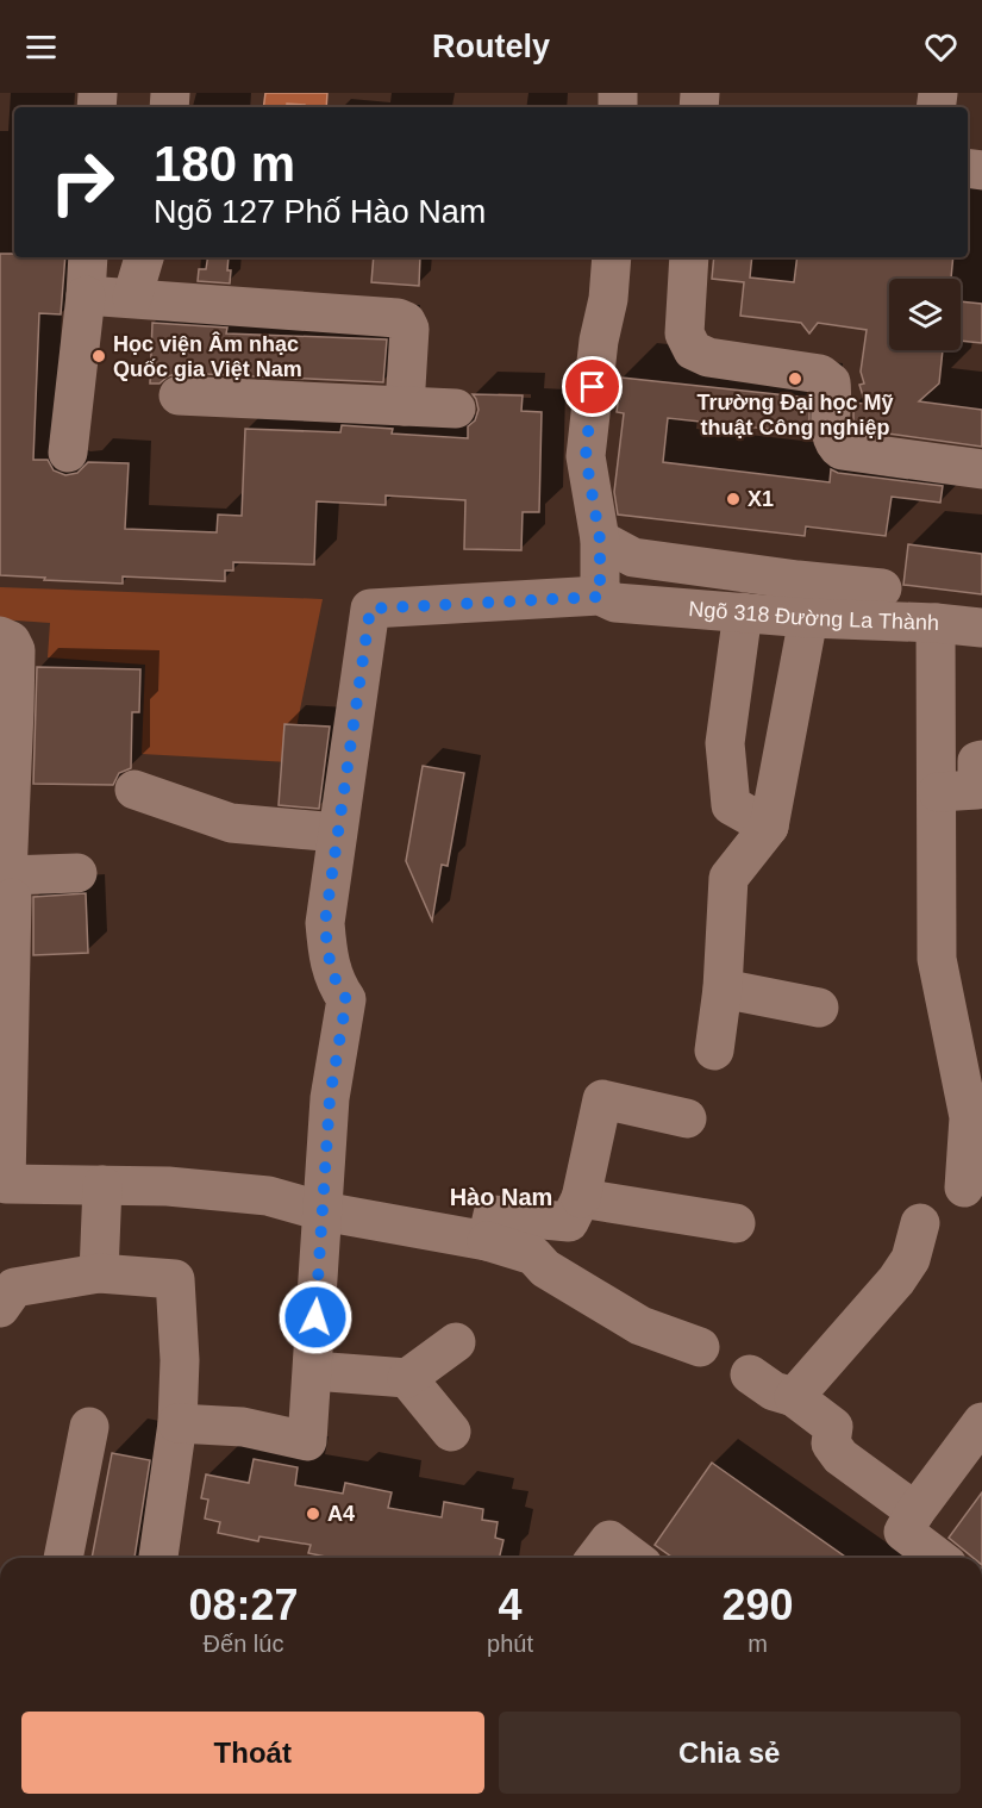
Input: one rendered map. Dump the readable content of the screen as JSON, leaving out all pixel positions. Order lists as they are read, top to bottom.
{
  "streets": {
    "lane": ["Ngõ 318 Đường La Thành"]
  },
  "districts": ["Hào Nam"],
  "places": [
    "Học viện Âm nhạc Quốc gia Việt Nam",
    "Trường Đại học Mỹ thuật Công nghiệp",
    "X1",
    "A4"
  ],
  "page": {
    "header": "Routely",
    "turn": ["180 m", "Ngõ 127 Phố Hào Nam"],
    "eta": [
      "08:27",
      "Đến lúc",
      "4",
      "phút",
      "290",
      "m"
    ],
    "buttons": ["Thoát", "Chia sẻ"]
  }
}
